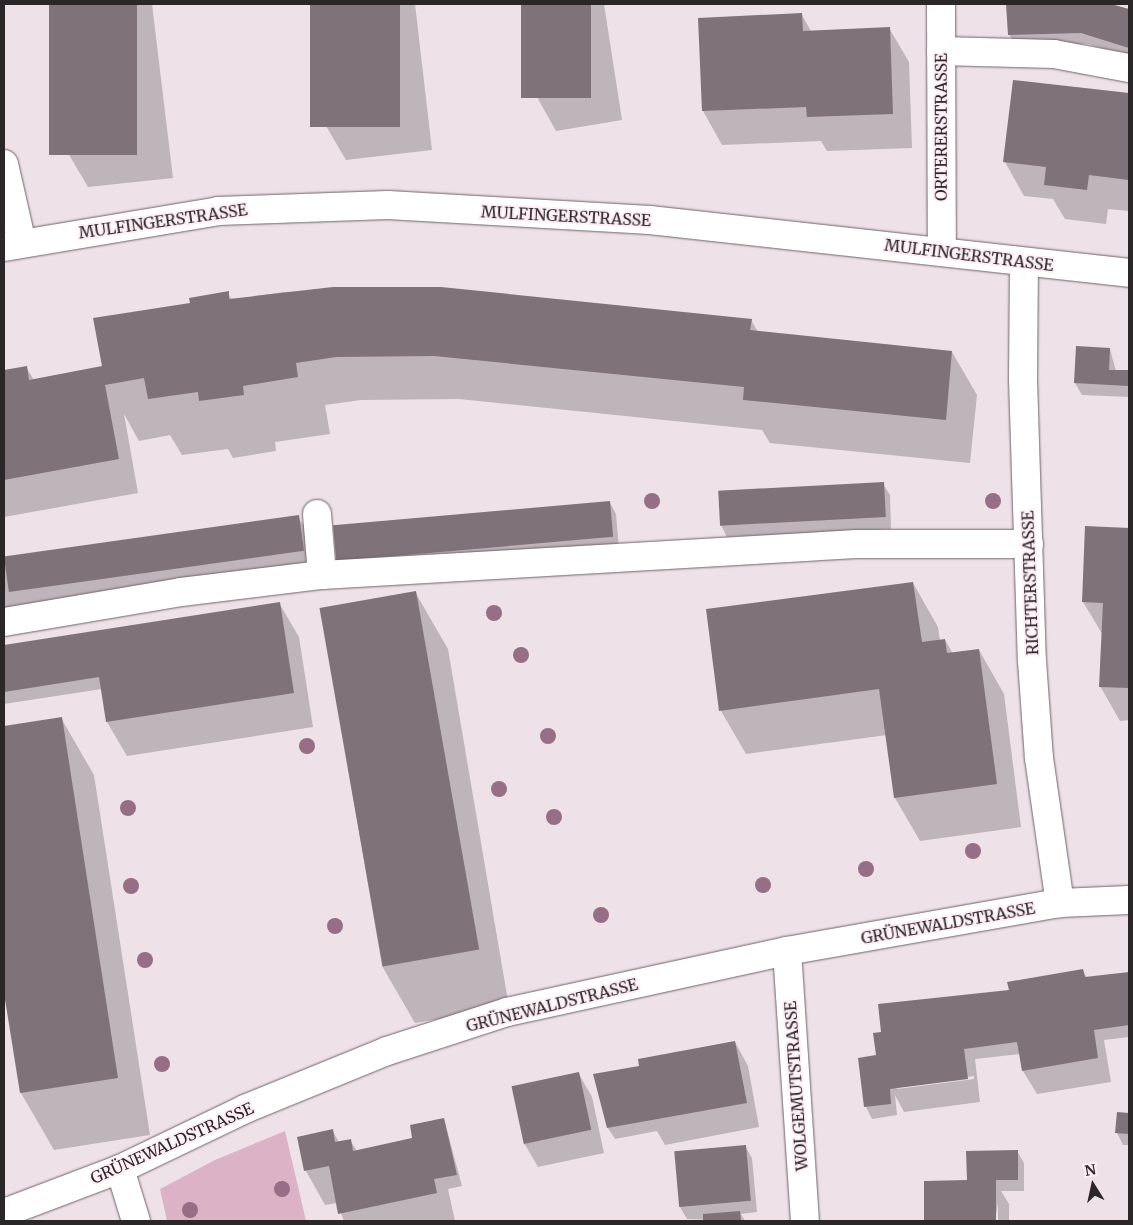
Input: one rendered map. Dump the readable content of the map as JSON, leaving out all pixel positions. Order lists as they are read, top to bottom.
{
  "streets": {
    "street": [
      "ORTERERSTRASSE",
      "MULFINGERSTRASSE",
      "RICHTERSTRASSE",
      "GRÜNEWALDSTRASSE",
      "WOLGEMUTSTRASSE"
    ]
  },
  "crossings": [
    ["ORTERERSTRASSE", "MULFINGERSTRASSE"],
    ["MULFINGERSTRASSE", "RICHTERSTRASSE"],
    ["RICHTERSTRASSE", "GRÜNEWALDSTRASSE"],
    ["GRÜNEWALDSTRASSE", "WOLGEMUTSTRASSE"]
  ],
  "north": "top"
}
